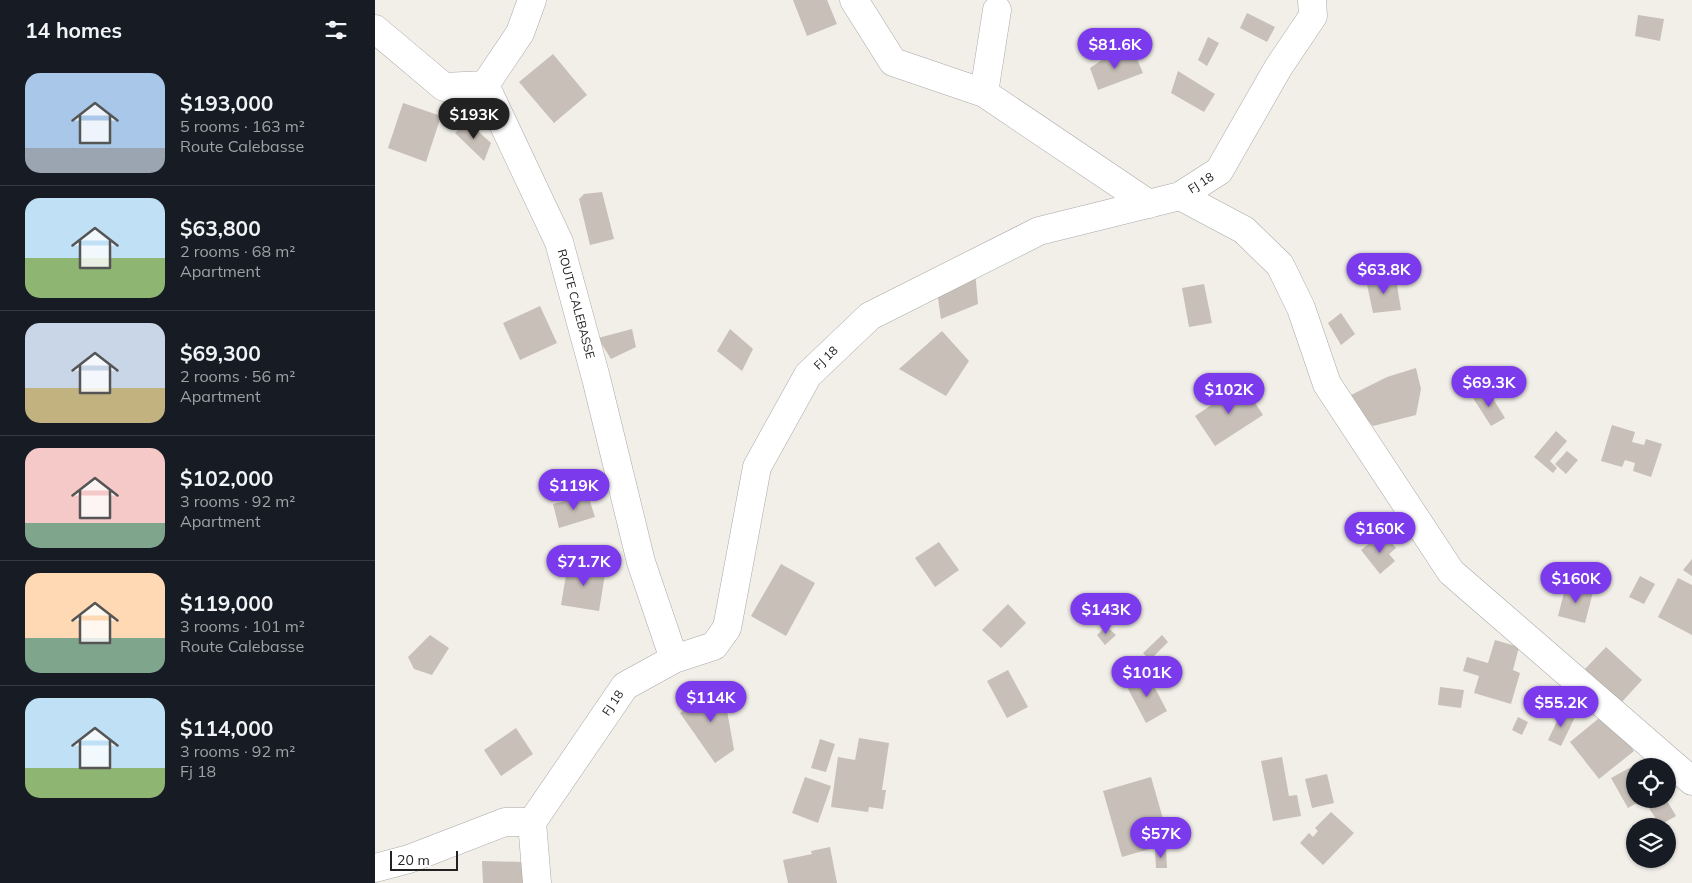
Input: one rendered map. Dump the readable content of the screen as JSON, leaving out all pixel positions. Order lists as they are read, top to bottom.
{
  "streets": {
    "street": ["FJ 18", "ROUTE CALEBASSE"]
  },
  "crossings": [
    ["FJ 18", "ROUTE CALEBASSE"]
  ],
  "scale_bar": "20 m",
  "page": {
    "heading": "14 homes",
    "price": [
      "$81.6K",
      "$193K",
      "$63.8K",
      "$69.3K",
      "$102K",
      "$119K",
      "$160K",
      "$71.7K",
      "$160K",
      "$143K",
      "$101K",
      "$114K",
      "$55.2K",
      "$57K"
    ],
    "list": [
      {
        "name": "$193,000",
        "note": "5 rooms · 163 m² · Route Calebasse"
      },
      {
        "name": "$63,800",
        "note": "2 rooms · 68 m² · Apartment"
      },
      {
        "name": "$69,300",
        "note": "2 rooms · 56 m² · Apartment"
      },
      {
        "name": "$102,000",
        "note": "3 rooms · 92 m² · Apartment"
      },
      {
        "name": "$119,000",
        "note": "3 rooms · 101 m² · Route Calebasse"
      },
      {
        "name": "$114,000",
        "note": "3 rooms · 92 m² · Fj 18"
      }
    ],
    "scale": "20 m"
  }
}
